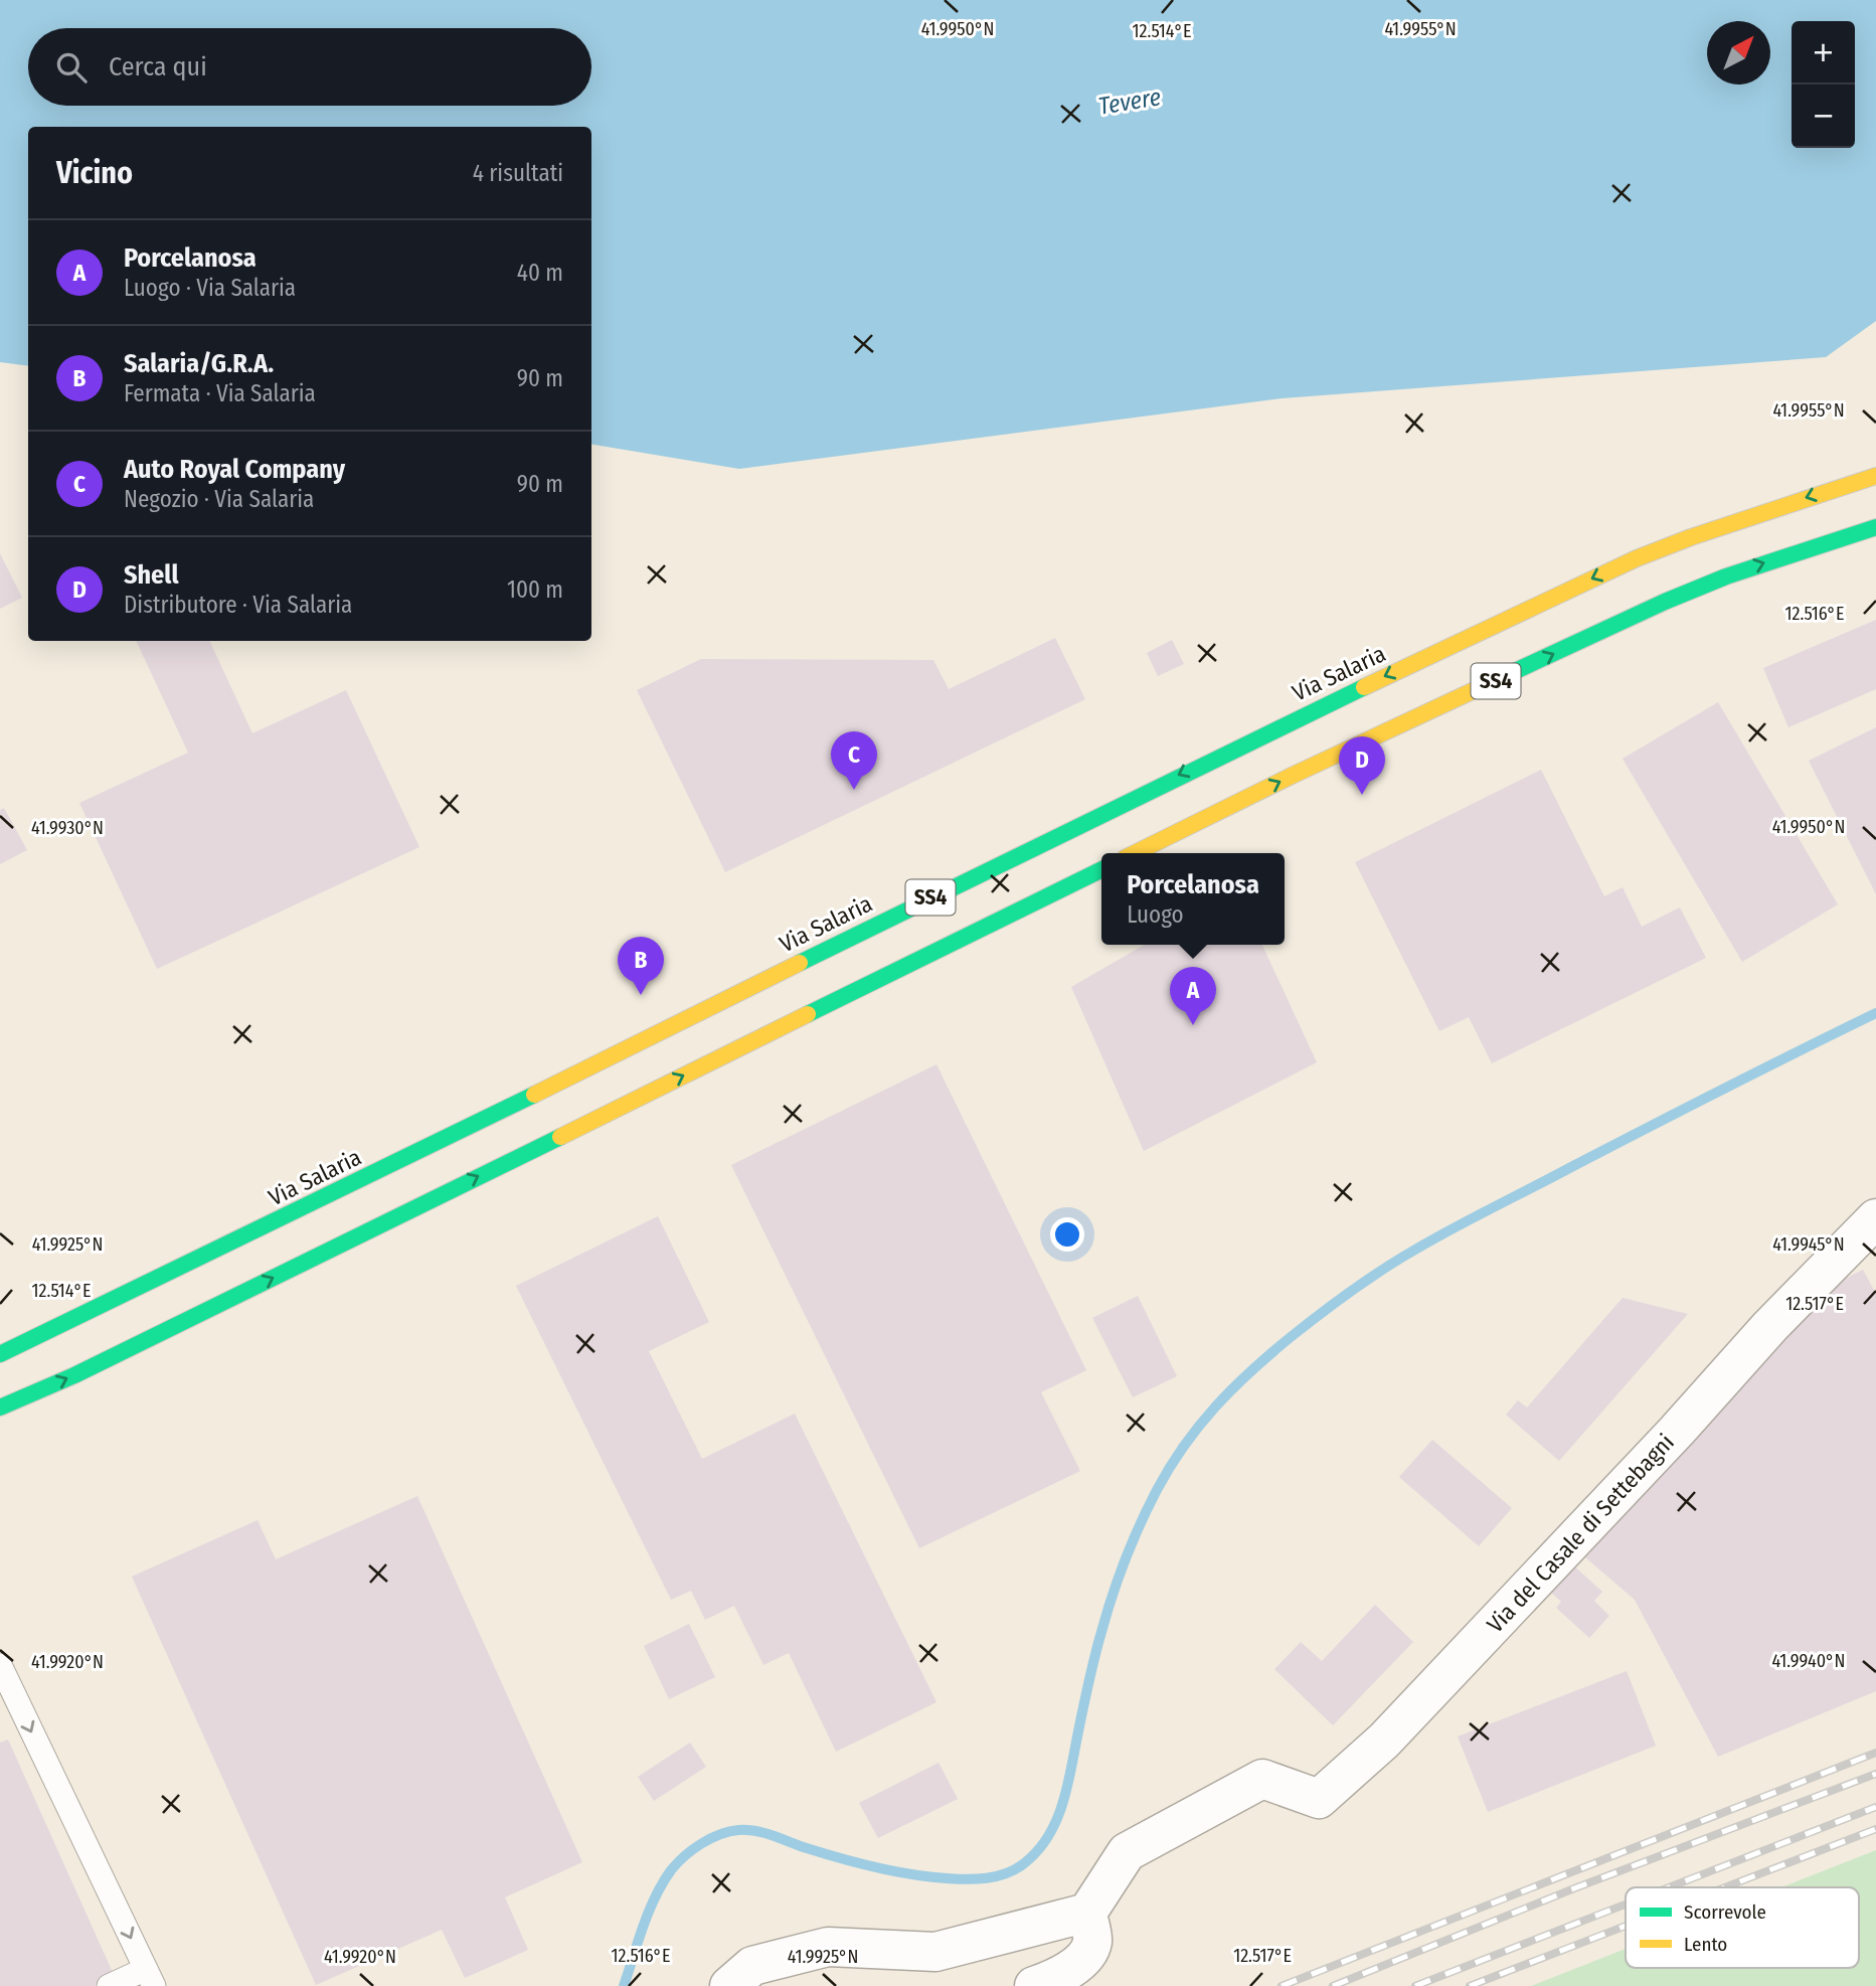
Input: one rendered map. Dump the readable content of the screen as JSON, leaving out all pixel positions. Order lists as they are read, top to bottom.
{
  "streets": {
    "main road": ["Via Salaria", "SS4"],
    "street": ["Via del Casale di Settebagni"]
  },
  "water": ["Tevere"],
  "legend": ["Scorrevole", "Lento"],
  "north": "top right",
  "page": {
    "map_buttons": ["+", "−"],
    "search": "Cerca qui",
    "heading": ["Vicino", "4 risultati"],
    "list": [
      {
        "mark": "A",
        "name": "Porcelanosa",
        "note": "Luogo · Via Salaria",
        "value": "40 m"
      },
      {
        "mark": "B",
        "name": "Salaria/G.R.A.",
        "note": "Fermata · Via Salaria",
        "value": "90 m"
      },
      {
        "mark": "C",
        "name": "Auto Royal Company",
        "note": "Negozio · Via Salaria",
        "value": "90 m"
      },
      {
        "mark": "D",
        "name": "Shell",
        "note": "Distributore · Via Salaria",
        "value": "100 m"
      }
    ],
    "pins": [
      "C",
      "D",
      "B",
      "A"
    ],
    "popup": ["Porcelanosa", "Luogo"]
  },
  "coordinates": [
    "41.9950°N",
    "41.9955°N",
    "12.514°E",
    "12.516°E",
    "41.9930°N",
    "41.9945°N",
    "41.9925°N",
    "12.517°E",
    "41.9940°N",
    "41.9920°N"
  ]
}
